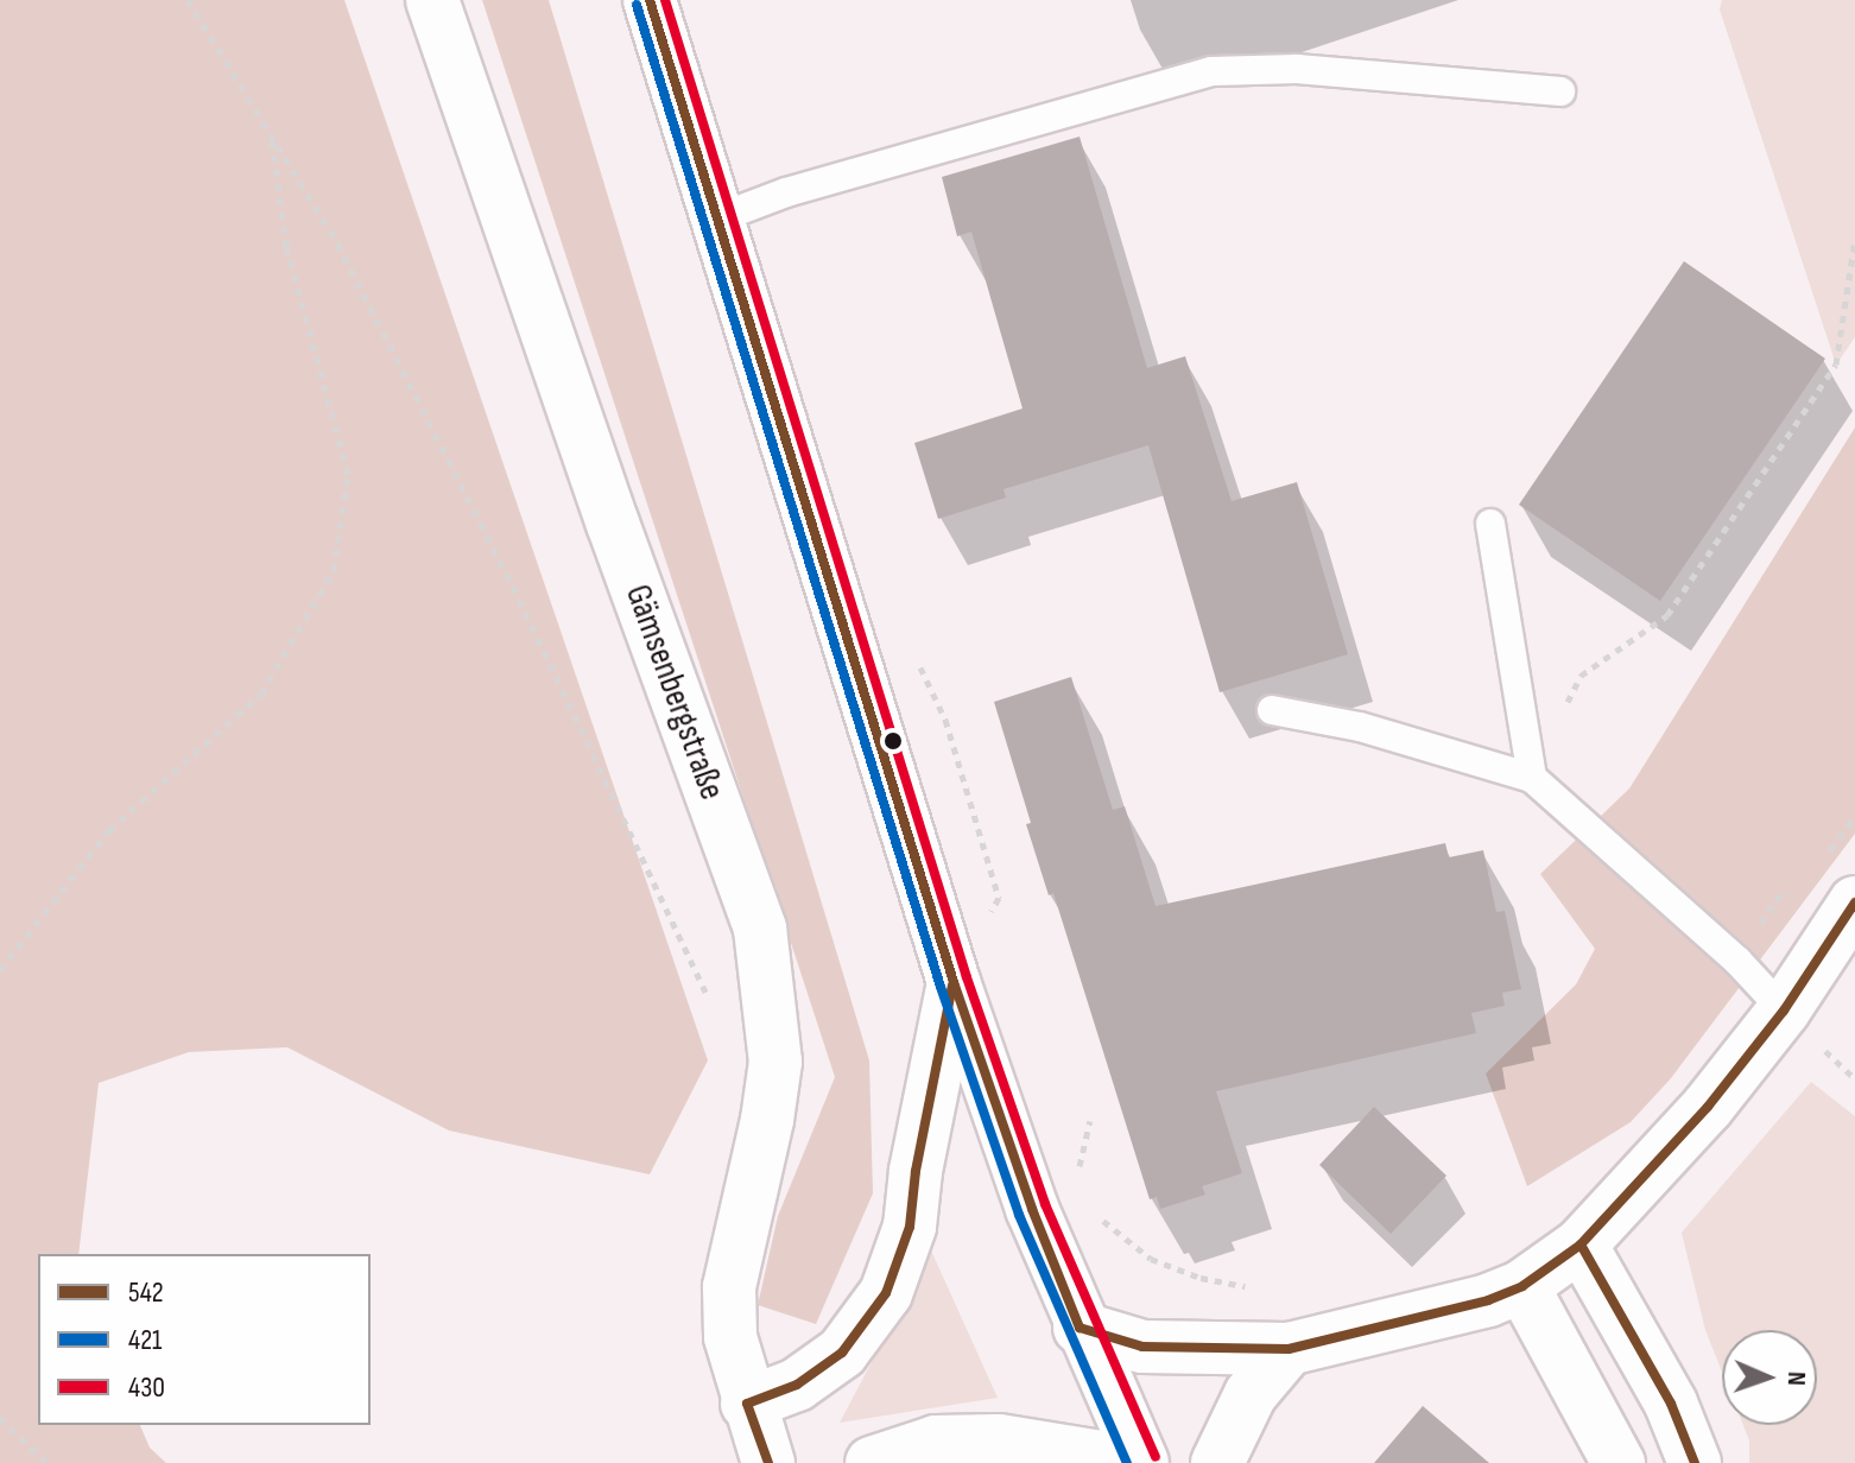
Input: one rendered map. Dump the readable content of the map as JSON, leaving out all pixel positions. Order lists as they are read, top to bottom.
{
  "streets": {
    "street": ["Gämsenbergstraße"]
  },
  "lines": ["transit line 542", "transit line 430", "transit line 421"],
  "legend": ["542", "421", "430"],
  "north": "right"
}
